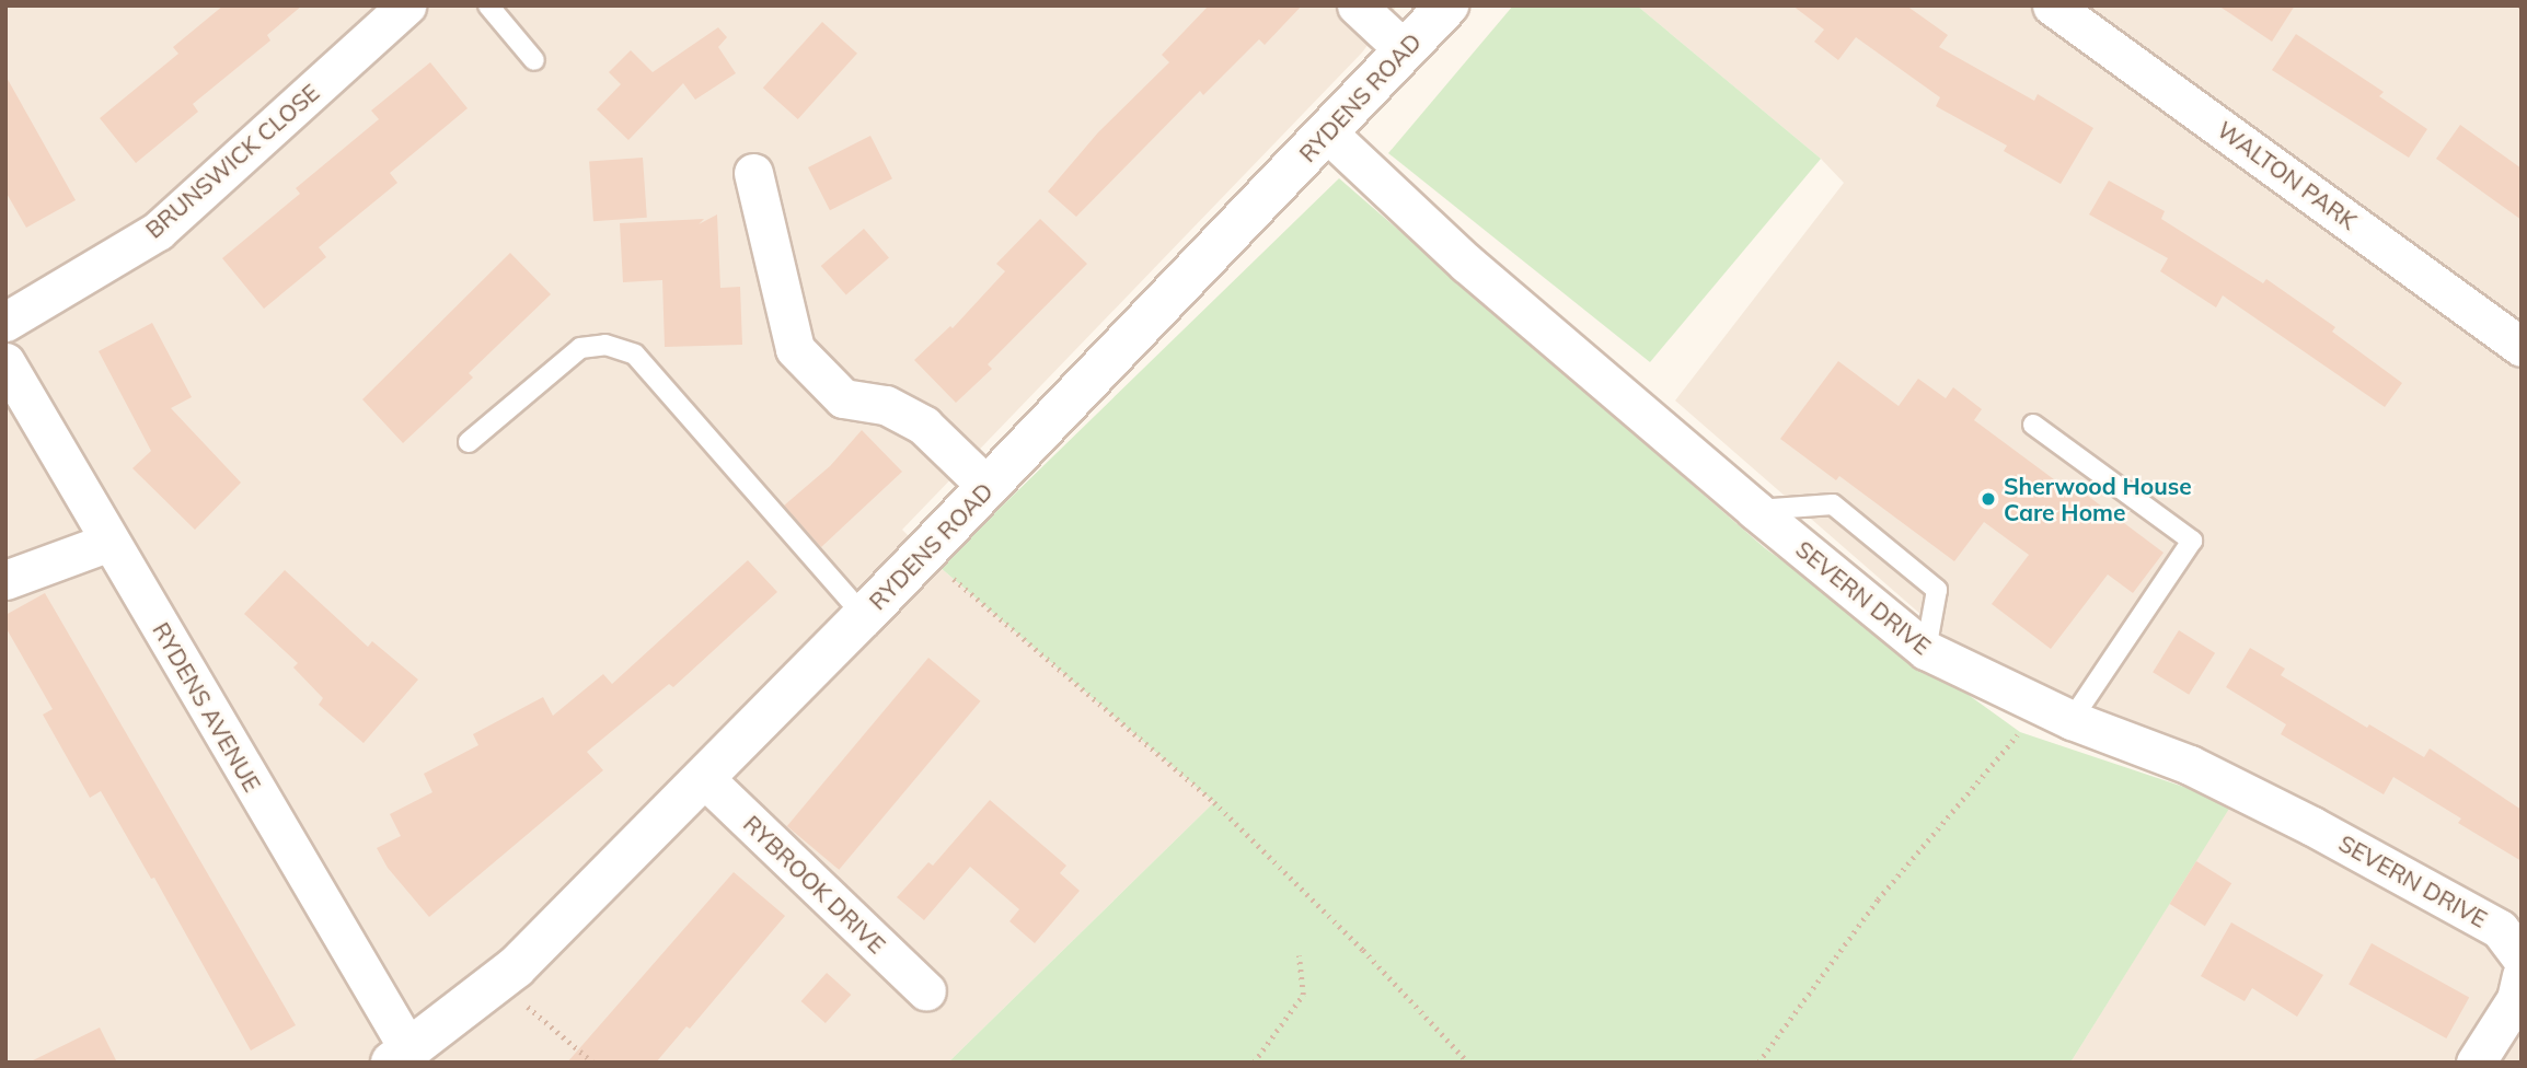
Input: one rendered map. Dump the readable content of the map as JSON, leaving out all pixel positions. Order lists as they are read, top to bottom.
{
  "streets": {
    "street": [
      "RYDENS ROAD",
      "BRUNSWICK CLOSE",
      "WALTON PARK",
      "SEVERN DRIVE",
      "RYDENS AVENUE",
      "RYBROOK DRIVE"
    ]
  },
  "crossings": [
    ["RYDENS ROAD", "SEVERN DRIVE"],
    ["RYDENS ROAD", "RYDENS AVENUE"],
    ["RYDENS ROAD", "RYBROOK DRIVE"]
  ],
  "places": ["Sherwood House Care Home"]
}
